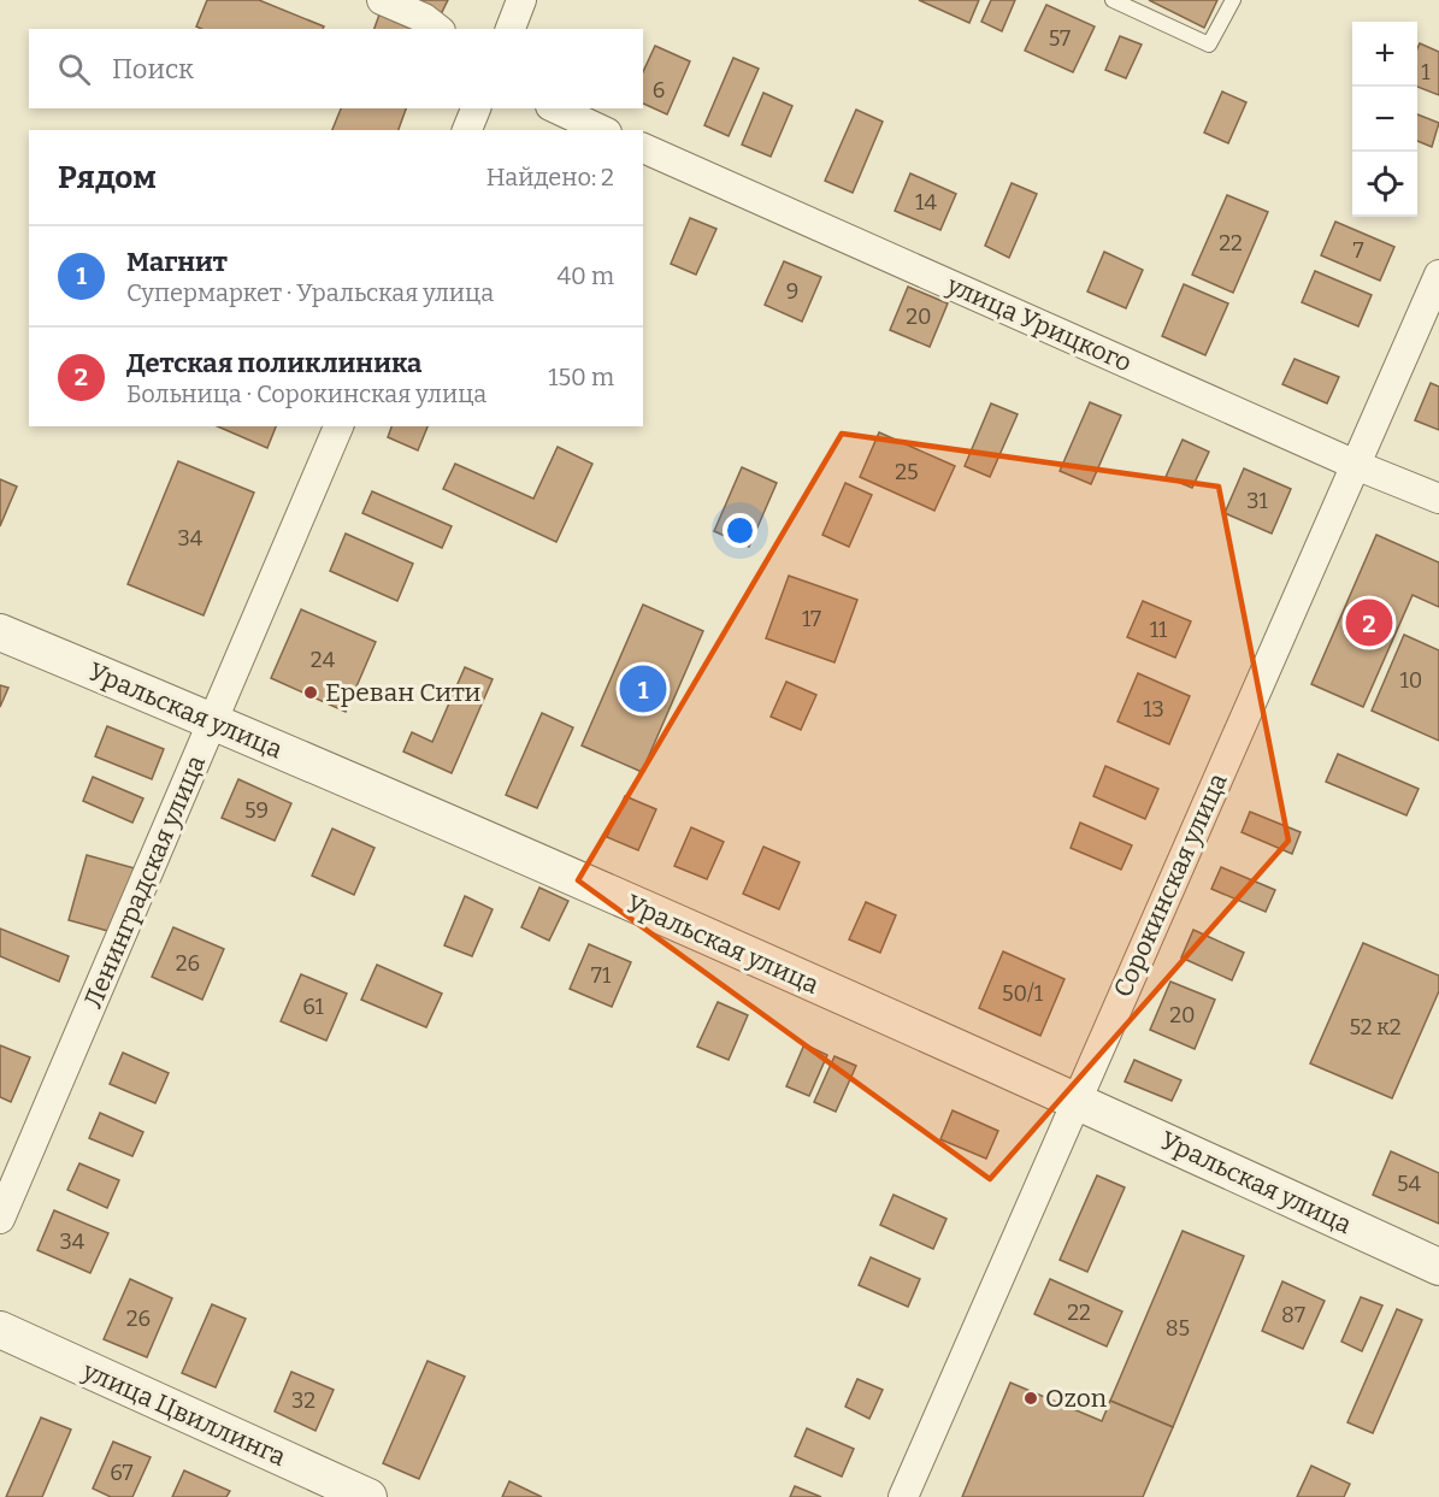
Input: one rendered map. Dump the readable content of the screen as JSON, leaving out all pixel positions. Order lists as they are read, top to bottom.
{
  "streets": {
    "street": [
      "улица Урицкого",
      "Уральская улица",
      "Ленинградская улица",
      "Сорокинская улица",
      "улица Цвиллинга"
    ]
  },
  "crossings": [
    ["улица Урицкого", "Сорокинская улица"],
    ["Уральская улица", "Ленинградская улица"],
    ["Уральская улица", "Сорокинская улица"]
  ],
  "places": ["Ереван Сити", "Ozon"],
  "house_numbers": [
    "57",
    "1",
    "6",
    "14",
    "22",
    "7",
    "9",
    "20",
    "25",
    "31",
    "34",
    "17",
    "11",
    "24",
    "10",
    "13",
    "59",
    "26",
    "71",
    "50/1",
    "61",
    "20",
    "52 к2",
    "54",
    "34",
    "22",
    "87",
    "26",
    "85",
    "32",
    "67"
  ],
  "page": {
    "map_buttons": ["+", "−"],
    "search": "Поиск",
    "heading": ["Рядом", "Найдено: 2"],
    "list": [
      {
        "mark": "1",
        "name": "Магнит",
        "note": "Супермаркет · Уральская улица",
        "value": "40 m"
      },
      {
        "mark": "2",
        "name": "Детская поликлиника",
        "note": "Больница · Сорокинская улица",
        "value": "150 m"
      }
    ],
    "pins": ["2", "1"]
  }
}
